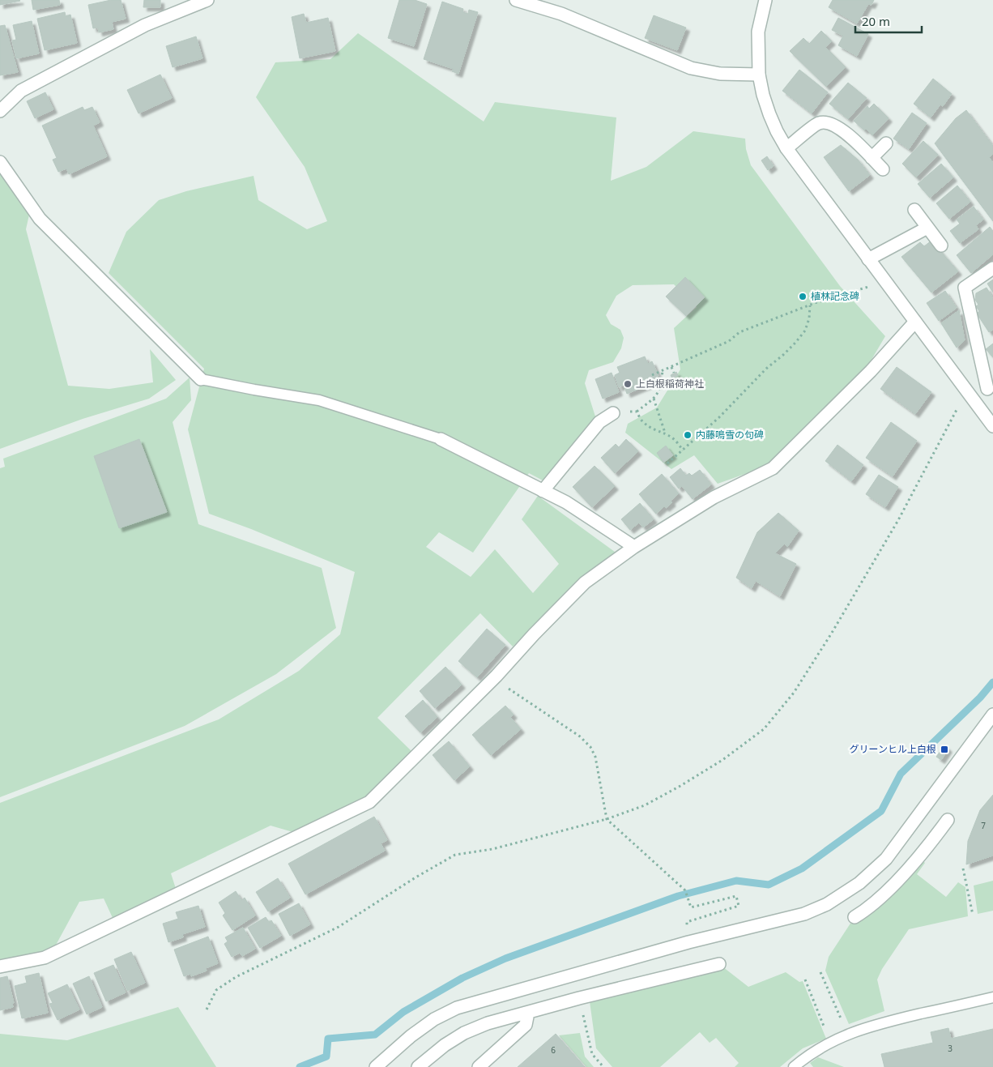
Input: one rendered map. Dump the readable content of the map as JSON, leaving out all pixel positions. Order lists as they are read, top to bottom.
{
  "places": {
    "other": ["植林記念碑", "上白根稲荷神社", "内藤鳴雪の句碑"],
    "transit": ["グリーンヒル上白根"]
  },
  "house_numbers": ["7", "3", "6"],
  "scale_bar": "20 m"
}
